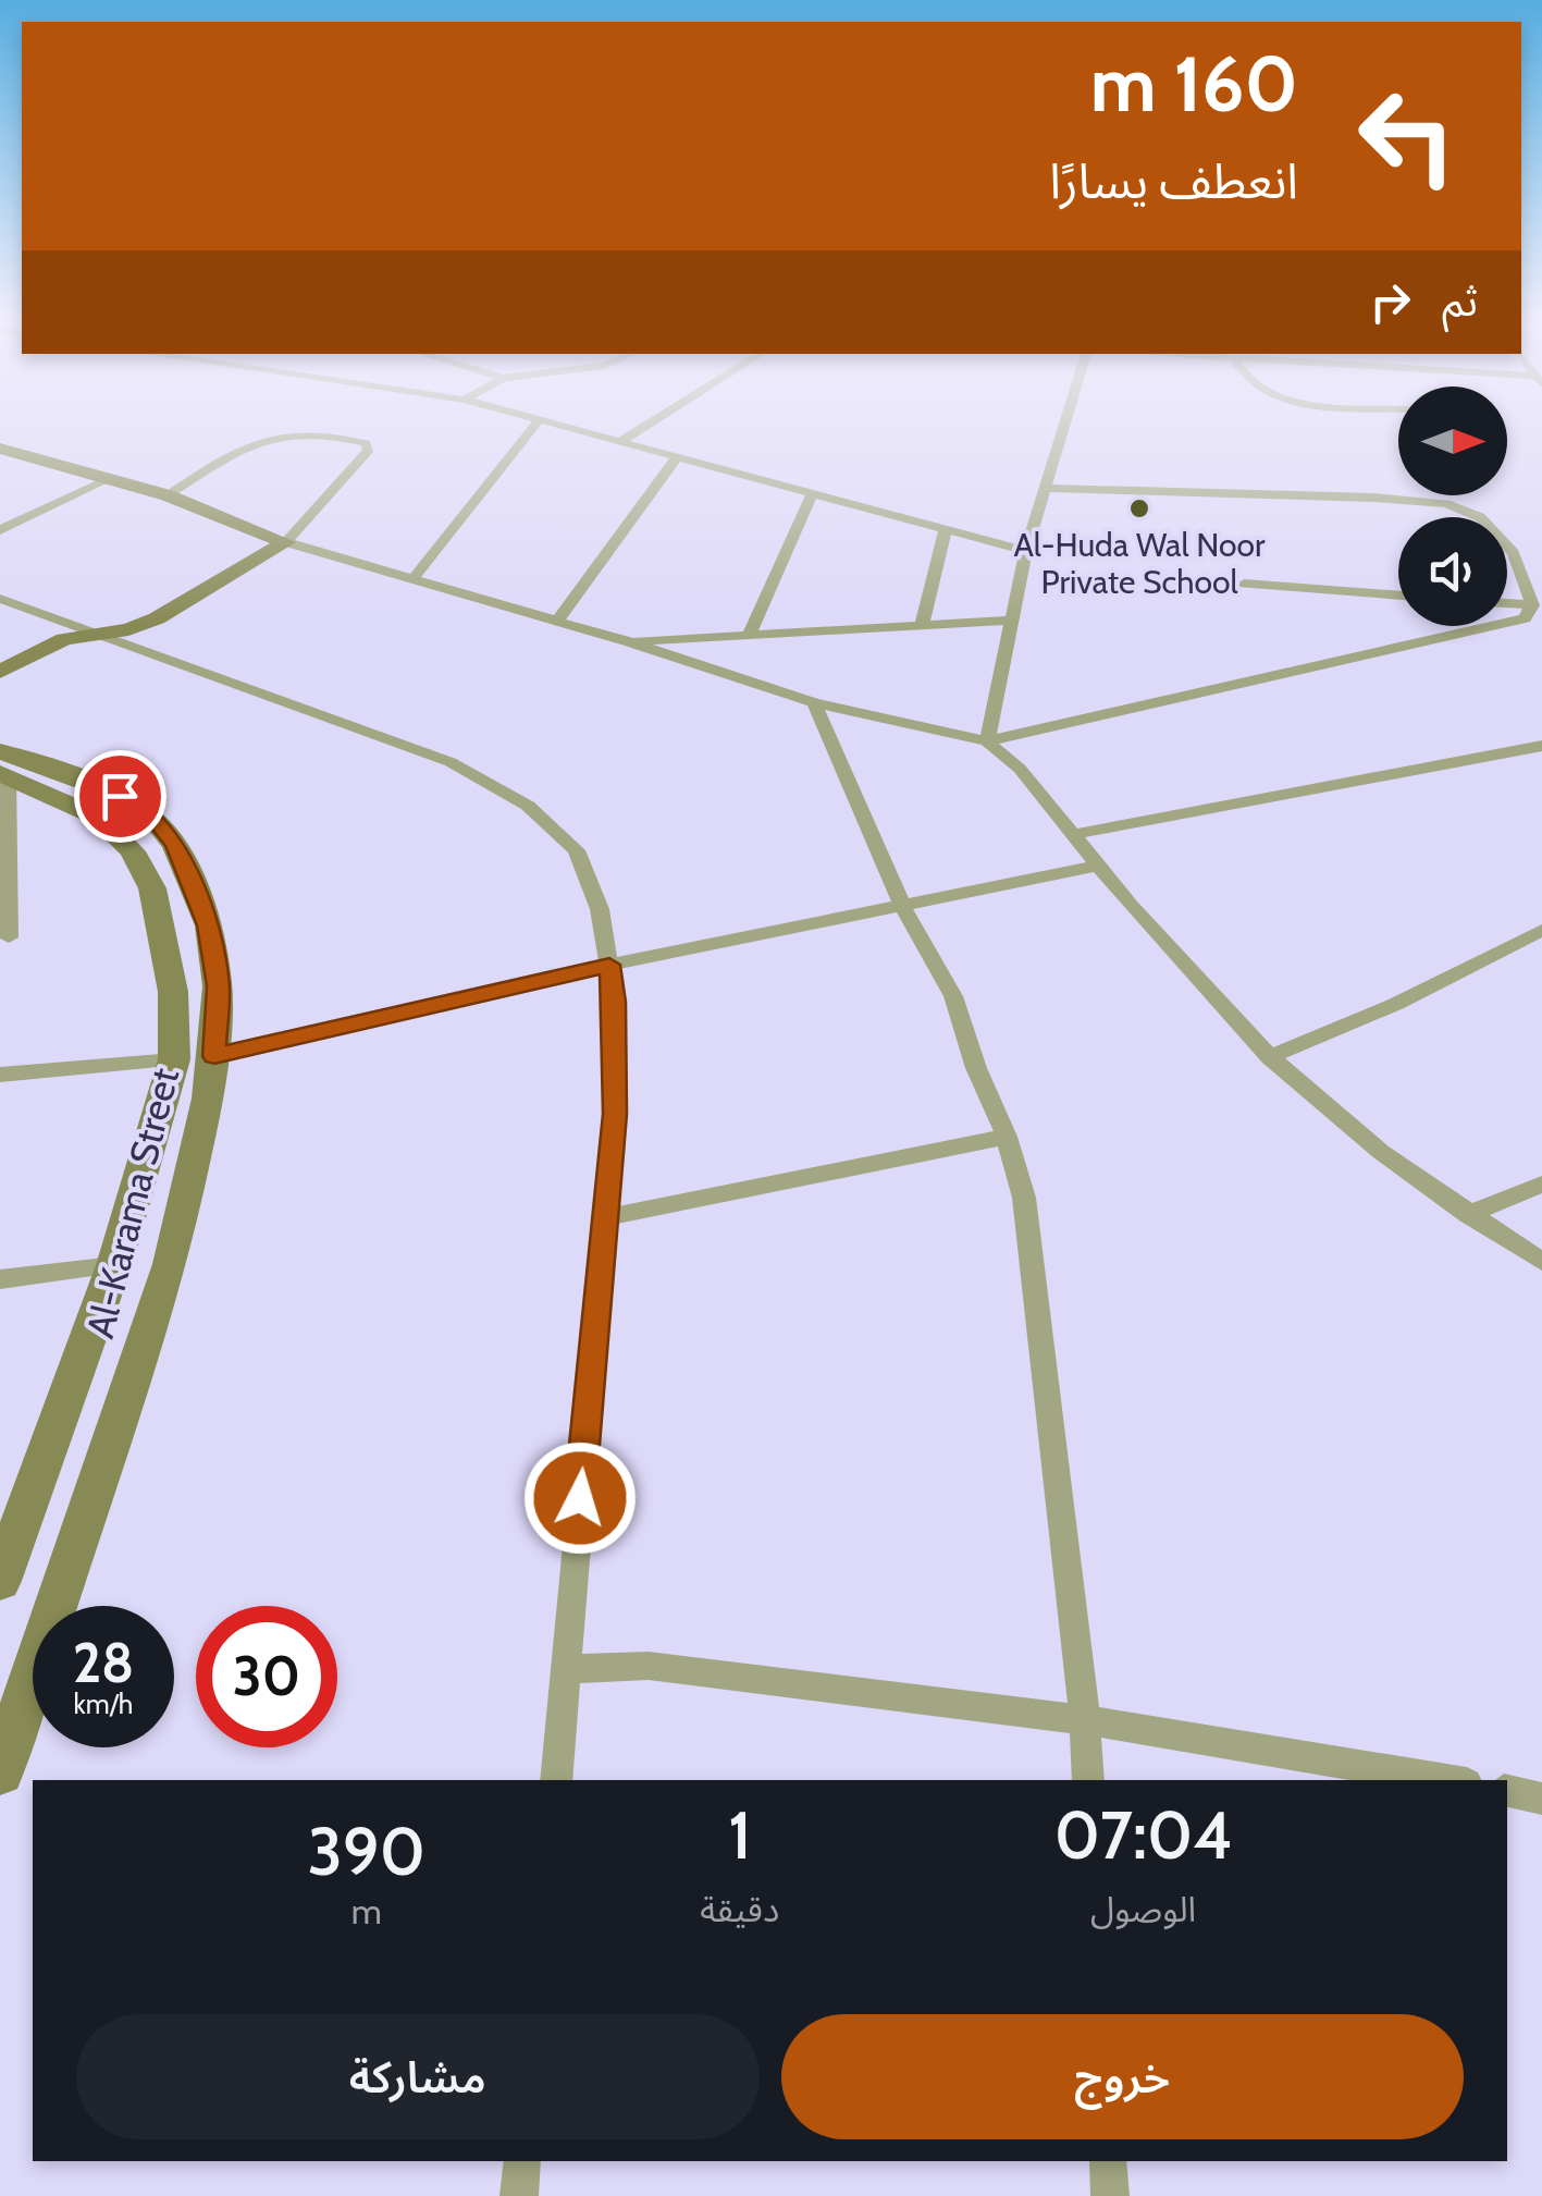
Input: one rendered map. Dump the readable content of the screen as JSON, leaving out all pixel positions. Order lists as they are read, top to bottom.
{
  "streets": {
    "street": ["Al-Karama Street"]
  },
  "places": ["Al-Huda Wal Noor Private School"],
  "north": "right",
  "page": {
    "turn": ["160 m", "انعطف يسارًا"],
    "then": "ثم",
    "speed": "28 km/h",
    "limit": "30",
    "eta": [
      "07:04",
      "الوصول",
      "1",
      "دقيقة",
      "390",
      "m"
    ],
    "buttons": ["خروج", "مشاركة"]
  }
}
